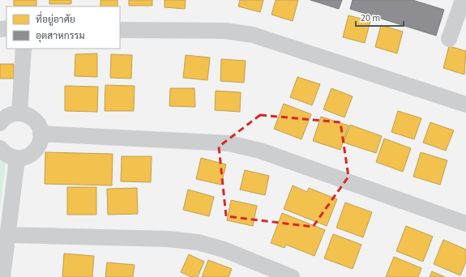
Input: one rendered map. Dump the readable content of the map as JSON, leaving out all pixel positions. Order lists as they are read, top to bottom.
{
  "legend": ["ที่อยู่อาศัย", "อุตสาหกรรม"],
  "scale_bar": "20 m"
}
